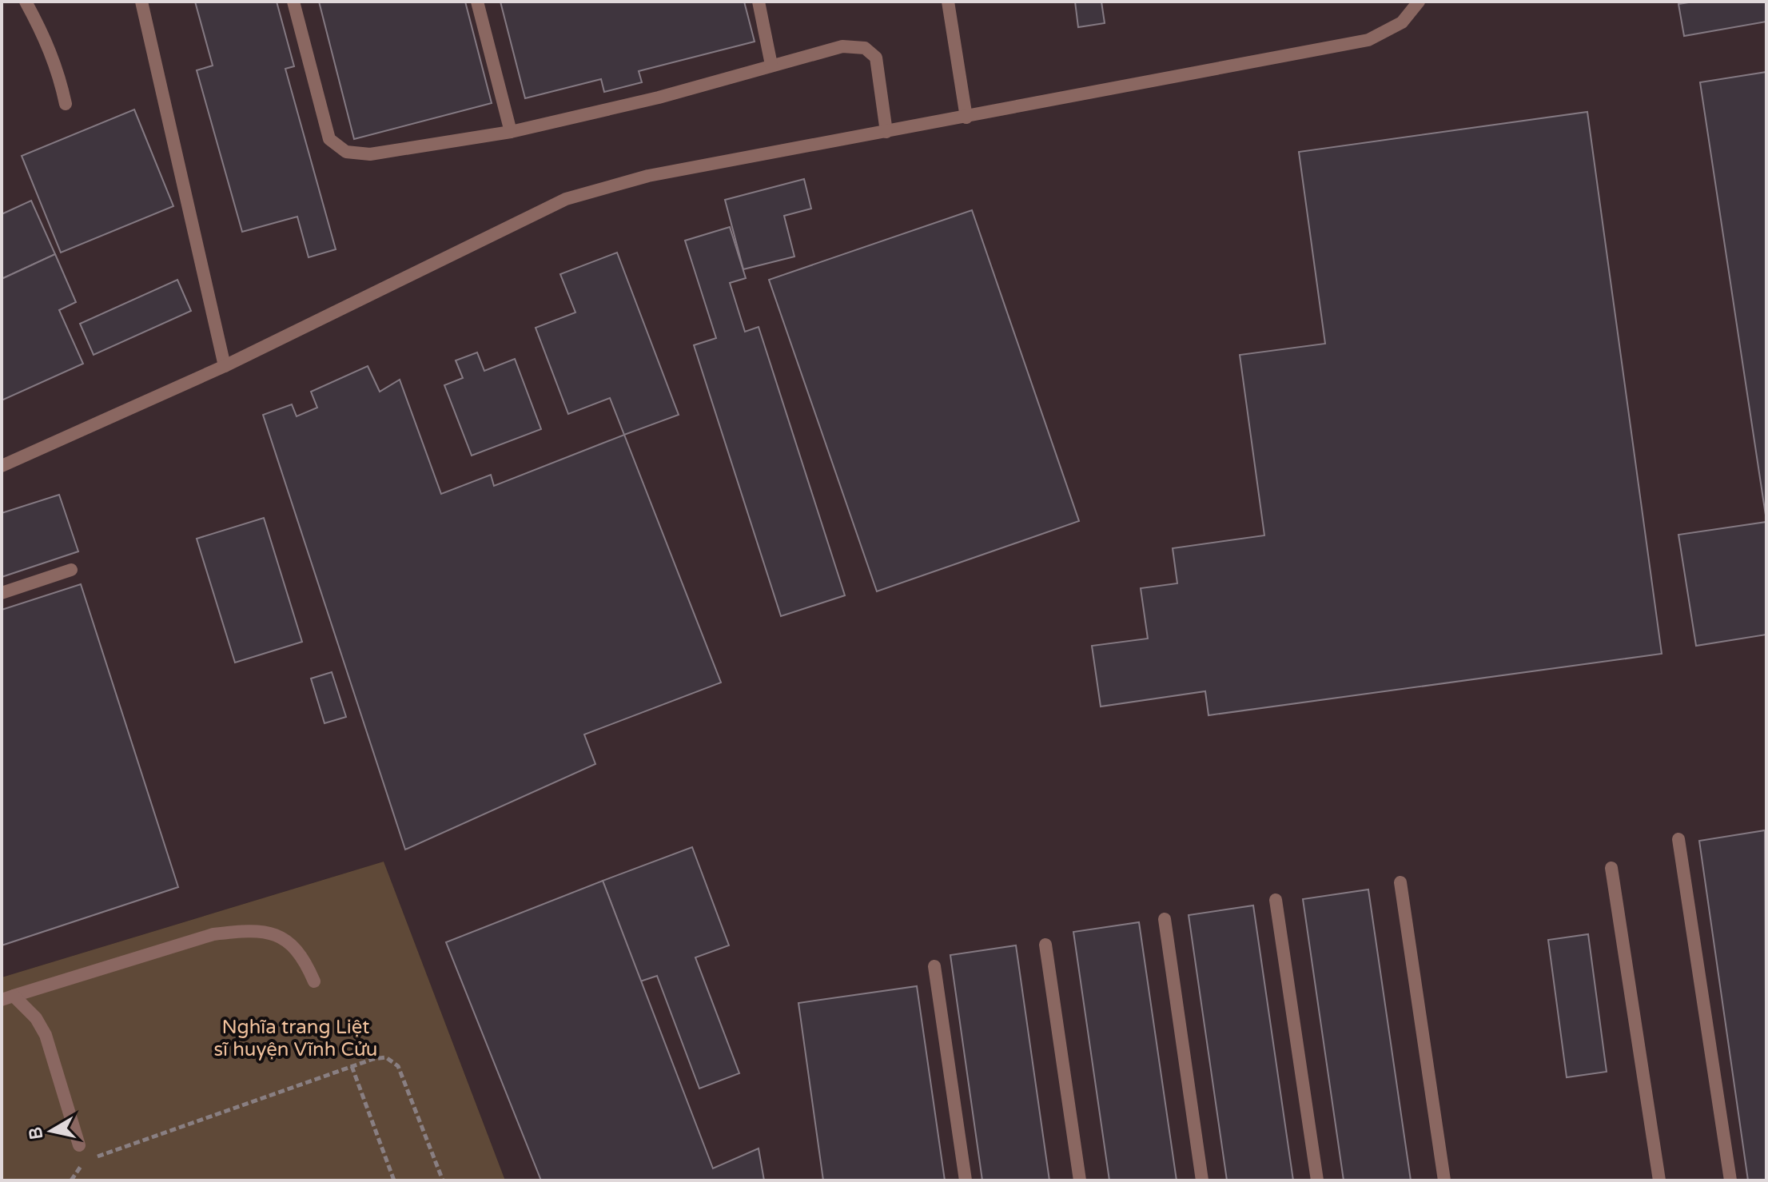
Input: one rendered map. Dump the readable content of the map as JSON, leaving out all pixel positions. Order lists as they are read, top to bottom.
{
  "parks": ["Nghĩa trang Liệt sĩ huyện Vĩnh Cửu"],
  "north": "left"
}
